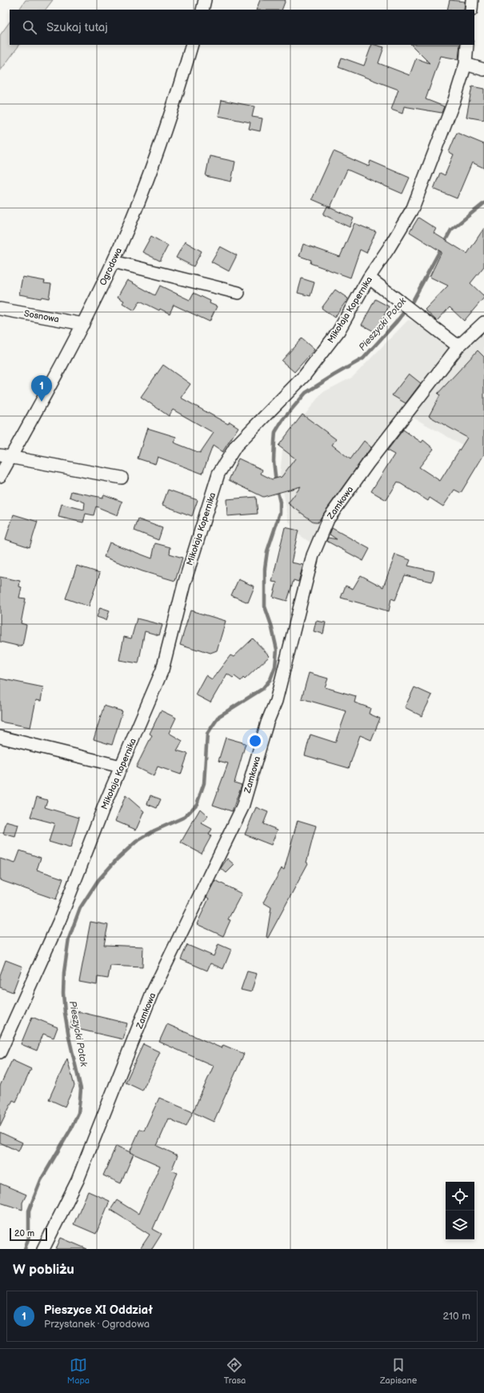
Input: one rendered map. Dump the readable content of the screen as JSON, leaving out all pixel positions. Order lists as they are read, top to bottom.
{
  "streets": {
    "street": [
      "Ogrodowa",
      "Mikołaja Kopernika",
      "Sosnowa",
      "Zamkowa"
    ]
  },
  "crossings": [
    ["Ogrodowa", "Sosnowa"]
  ],
  "water": ["Pieszycki Potok"],
  "scale_bar": "20 m",
  "page": {
    "search": "Szukaj tutaj",
    "pins": "1",
    "scale": "20 m",
    "heading": "W pobliżu",
    "list": [
      {
        "mark": "1",
        "name": "Pieszyce XI Oddział",
        "note": "Przystanek · Ogrodowa",
        "value": "210 m"
      }
    ],
    "nav": ["Mapa", "Trasa", "Zapisane"]
  }
}
